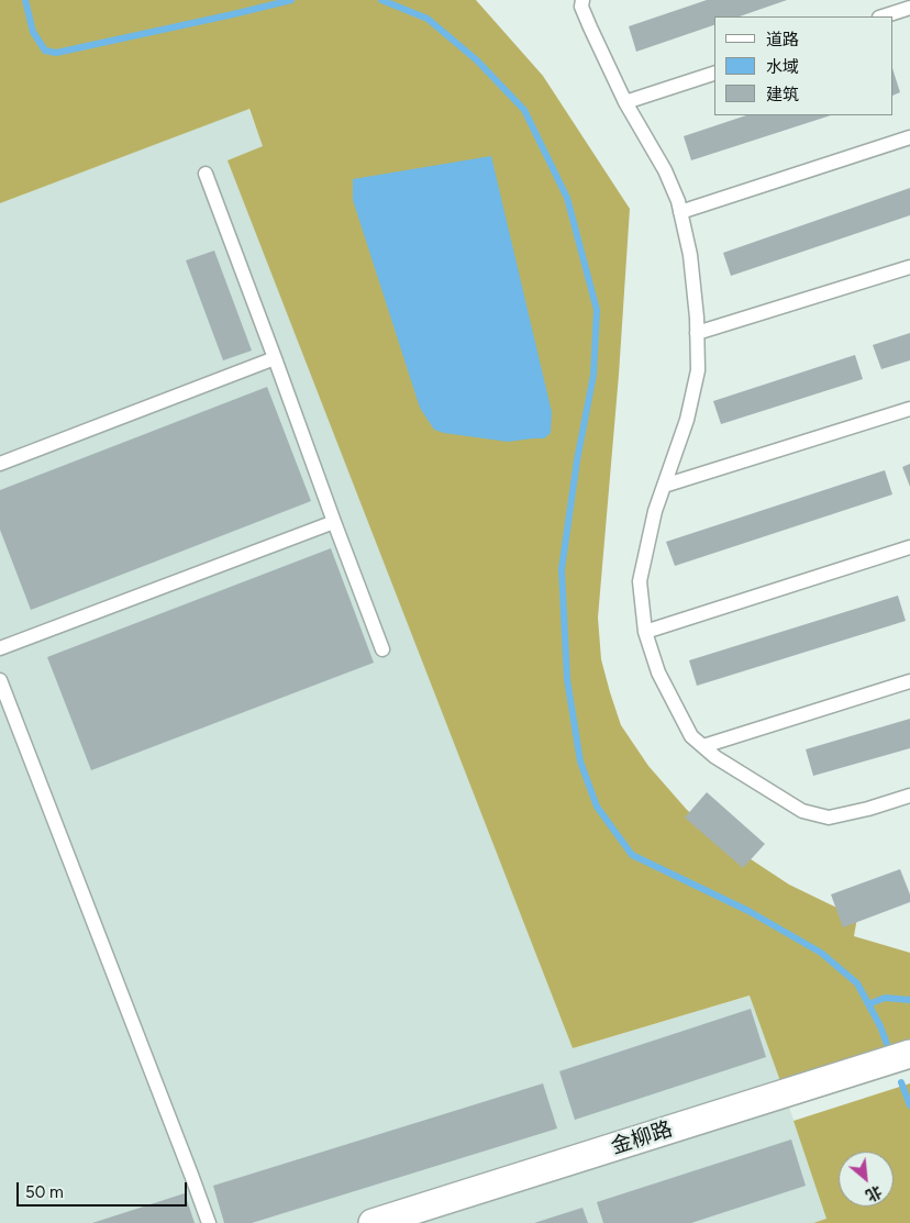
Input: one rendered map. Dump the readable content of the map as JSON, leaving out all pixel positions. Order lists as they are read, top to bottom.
{
  "streets": {
    "street": ["金柳路"]
  },
  "legend": ["道路", "水域", "建筑"],
  "scale_bar": "50 m",
  "north": "bottom right"
}
